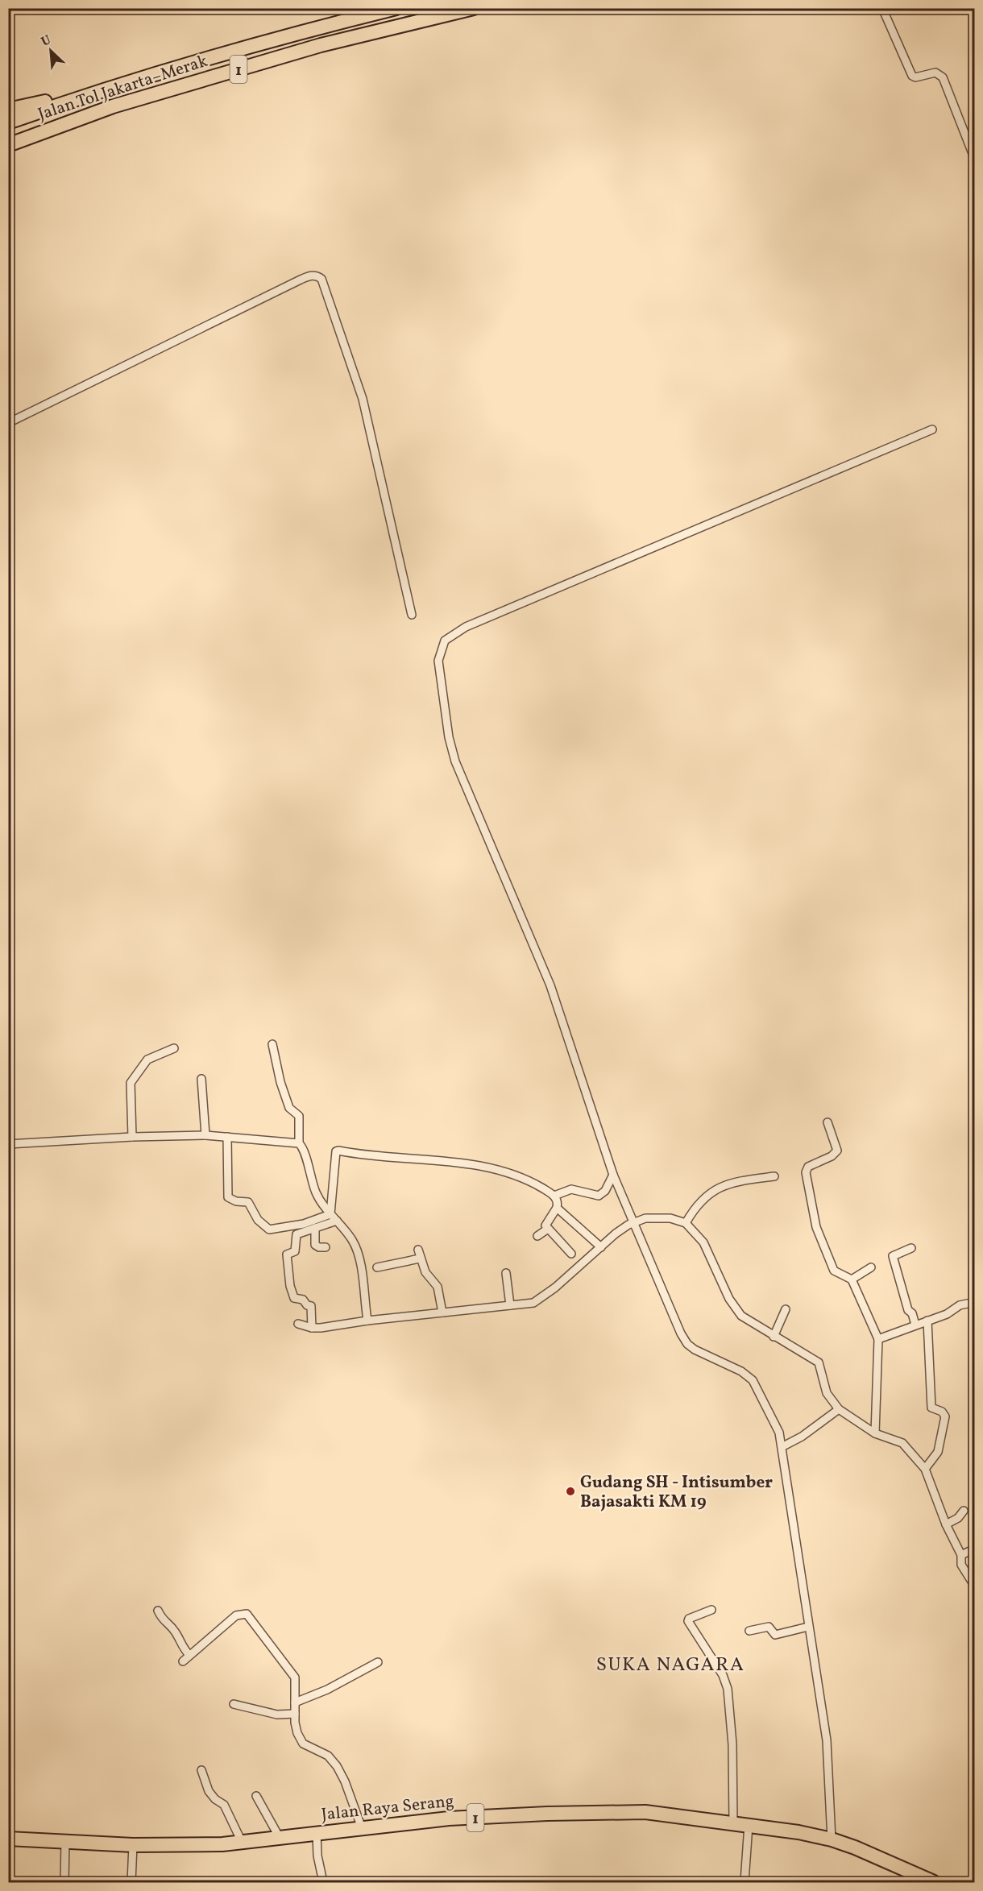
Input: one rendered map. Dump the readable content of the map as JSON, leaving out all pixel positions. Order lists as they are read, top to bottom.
{
  "streets": {
    "highway": ["1", "Jalan Tol Jakarta–Merak", "Jalan Raya Serang"]
  },
  "districts": ["SUKA NAGARA"],
  "places": ["Gudang SH - Intisumber Bajasakti KM 19"],
  "north": "top left"
}
